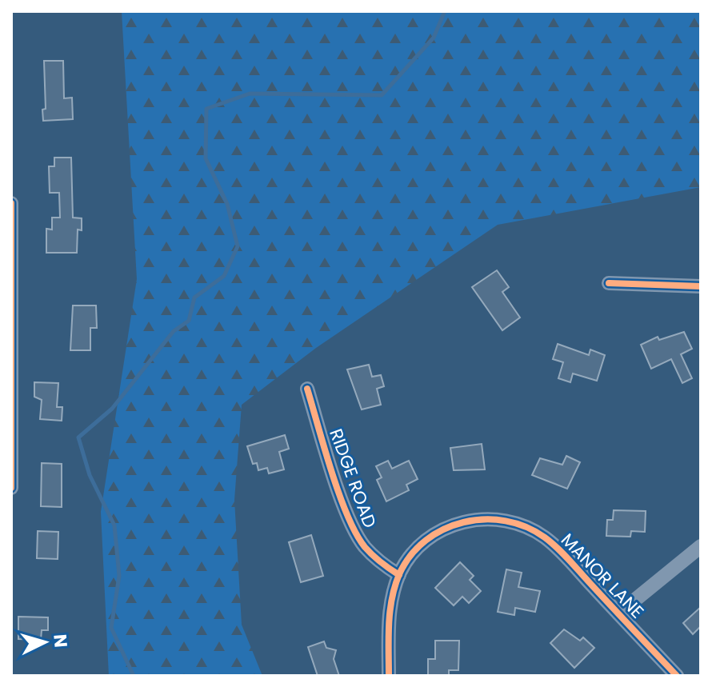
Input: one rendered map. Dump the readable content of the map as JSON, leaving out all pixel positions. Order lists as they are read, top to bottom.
{
  "streets": {
    "street": ["RIDGE ROAD", "MANOR LANE"]
  },
  "crossings": [
    ["RIDGE ROAD", "MANOR LANE"]
  ],
  "north": "right"
}
